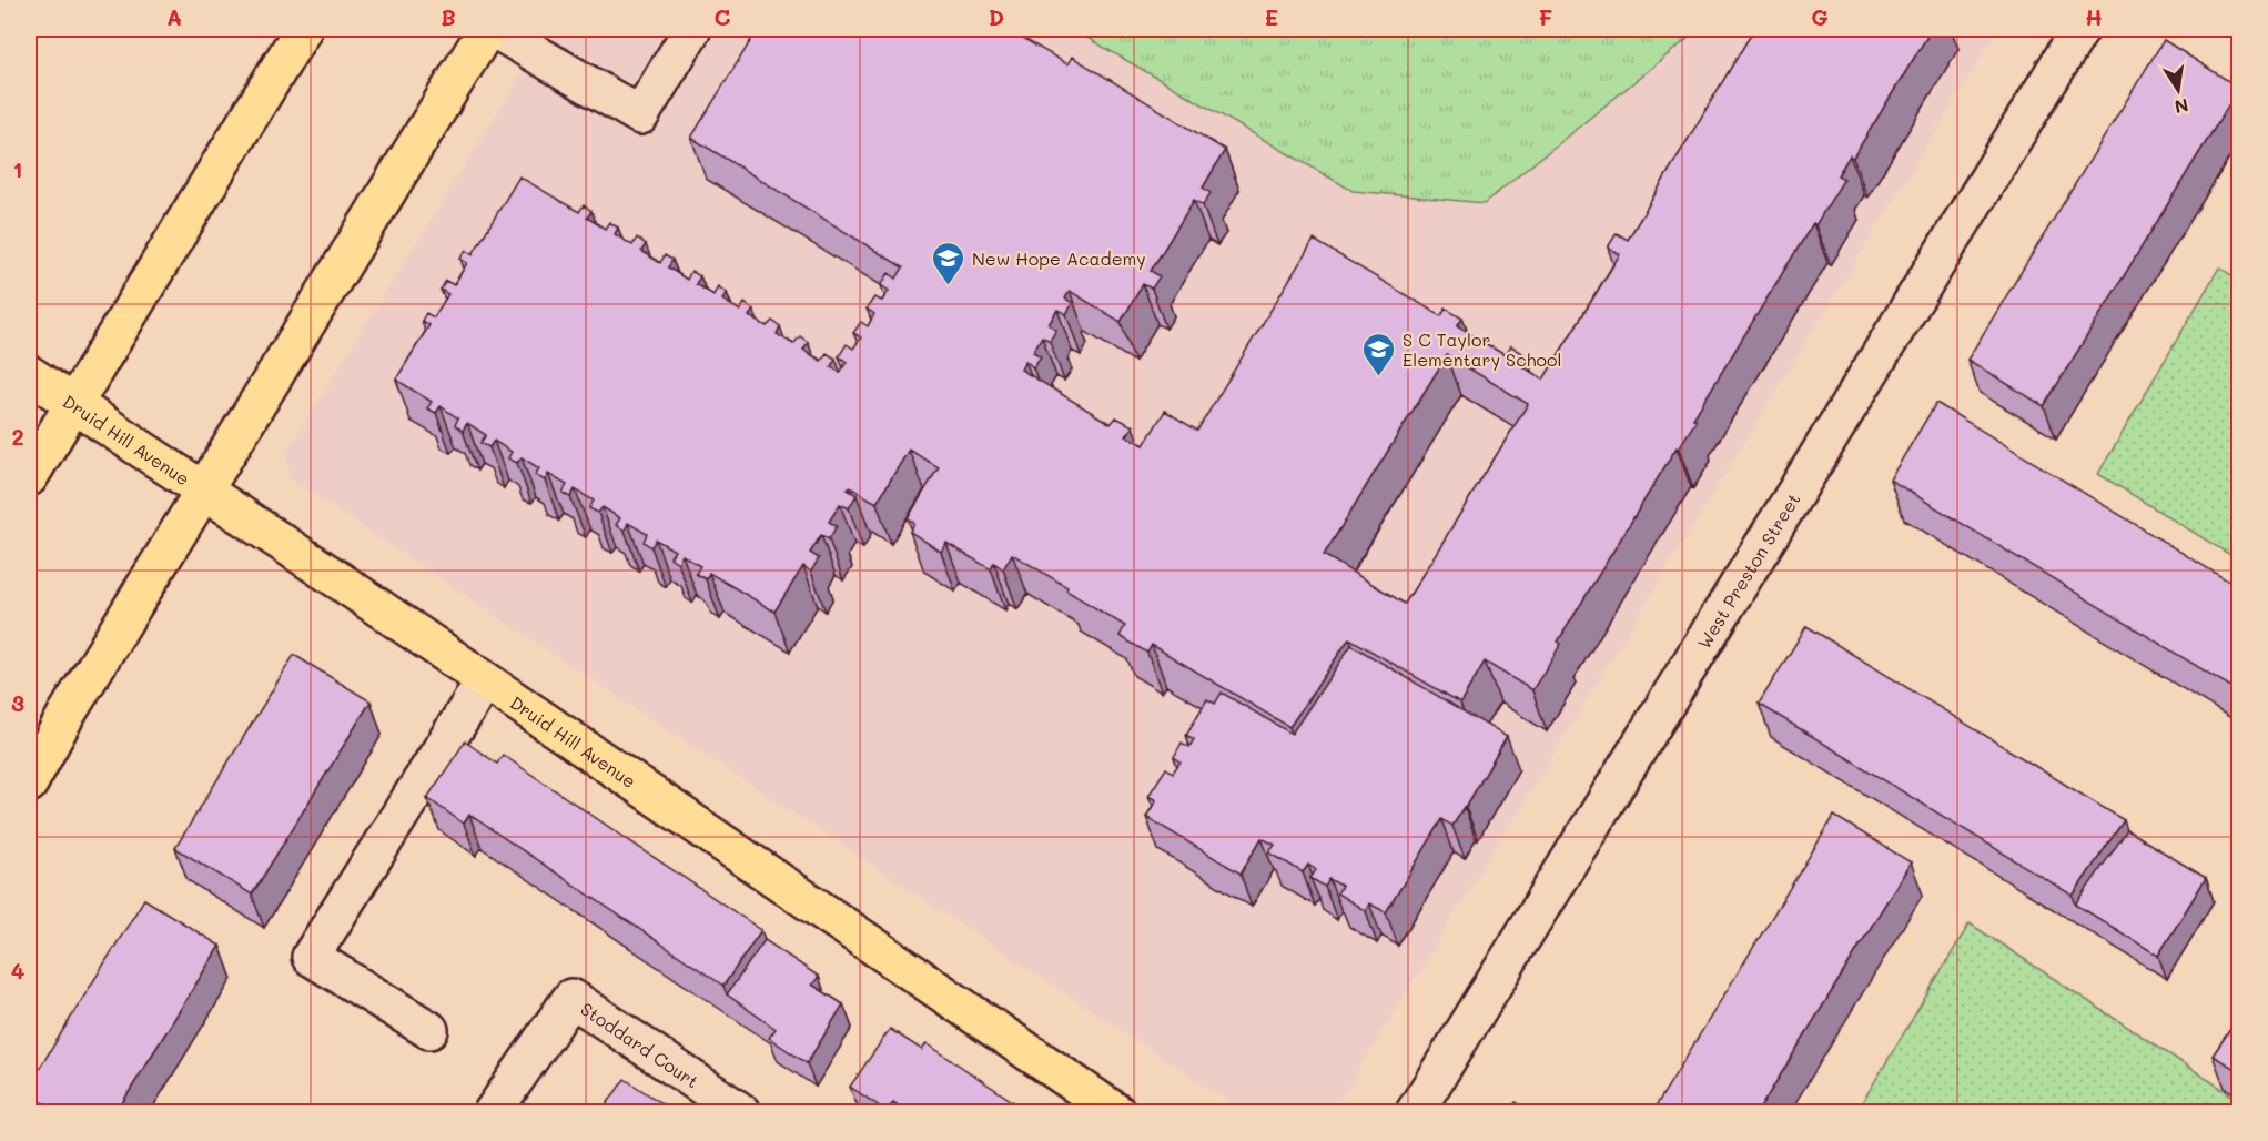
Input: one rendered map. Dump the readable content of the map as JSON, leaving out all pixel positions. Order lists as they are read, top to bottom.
{
  "streets": {
    "main road": ["Druid Hill Avenue"],
    "street": ["West Preston Street", "Stoddard Court"]
  },
  "places": {
    "school or university": ["New Hope Academy", "S C Taylor Elementary School"]
  },
  "north": "bottom",
  "grid": {
    "columns": [
      "A",
      "B",
      "C",
      "D",
      "E",
      "F",
      "G",
      "H"
    ],
    "rows": [
      "1",
      "2",
      "3",
      "4"
    ]
  }
}
